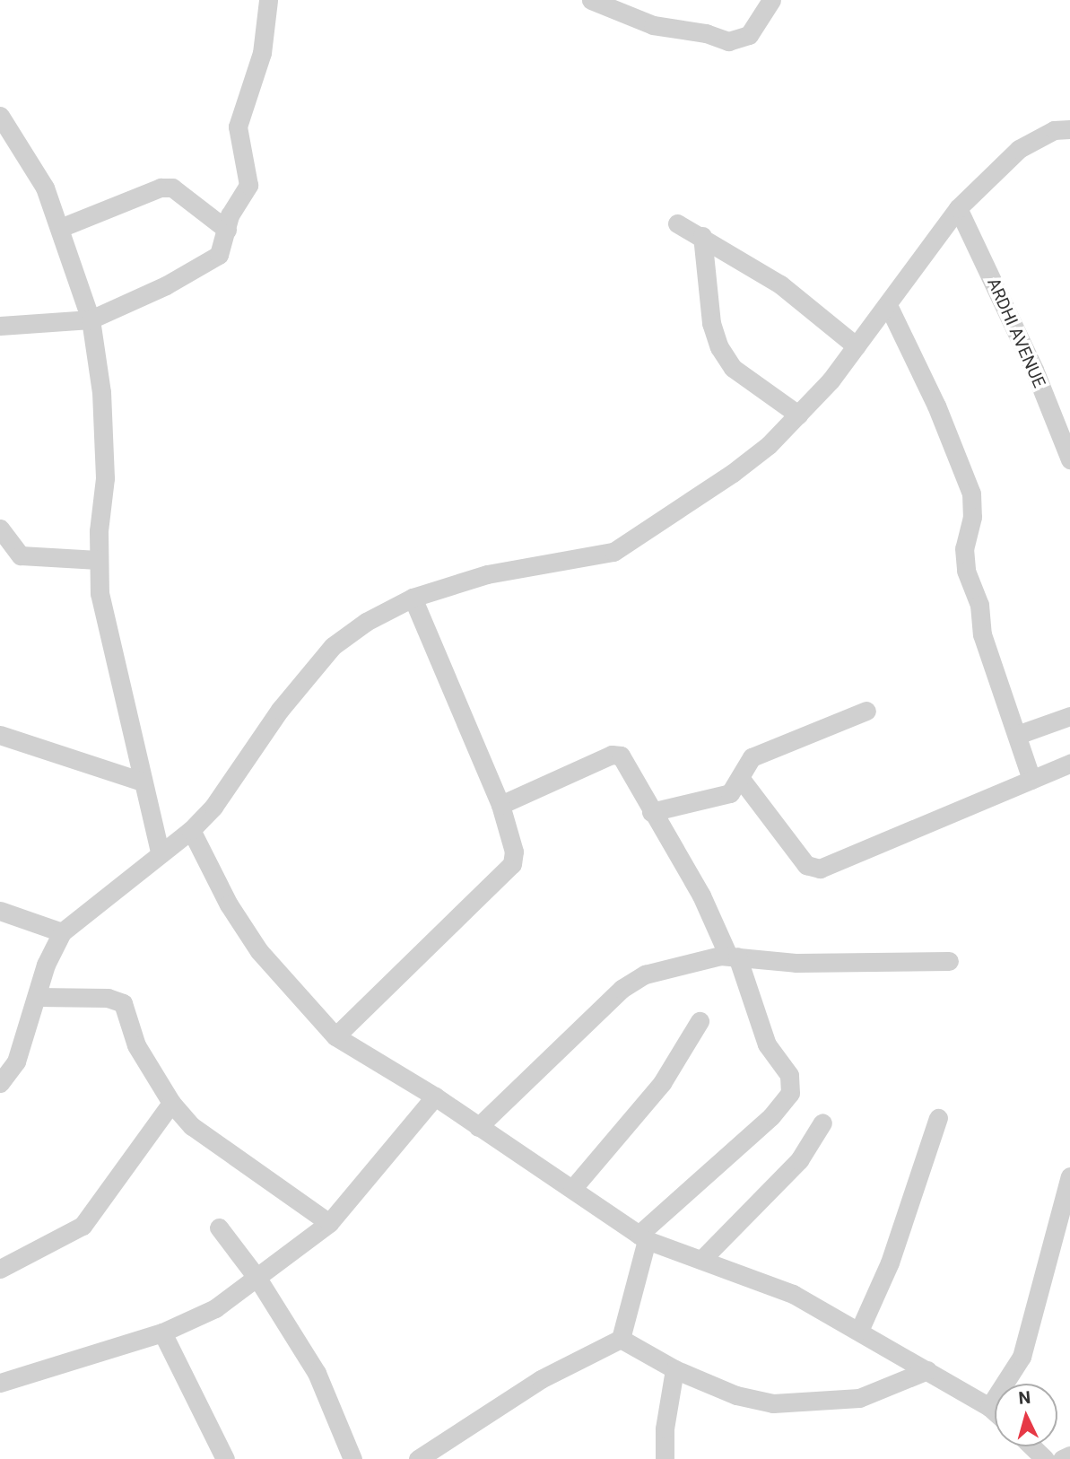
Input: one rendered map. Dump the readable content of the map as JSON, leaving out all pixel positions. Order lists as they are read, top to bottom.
{
  "streets": {
    "street": ["ARDHI AVENUE"]
  },
  "north": "top"
}
